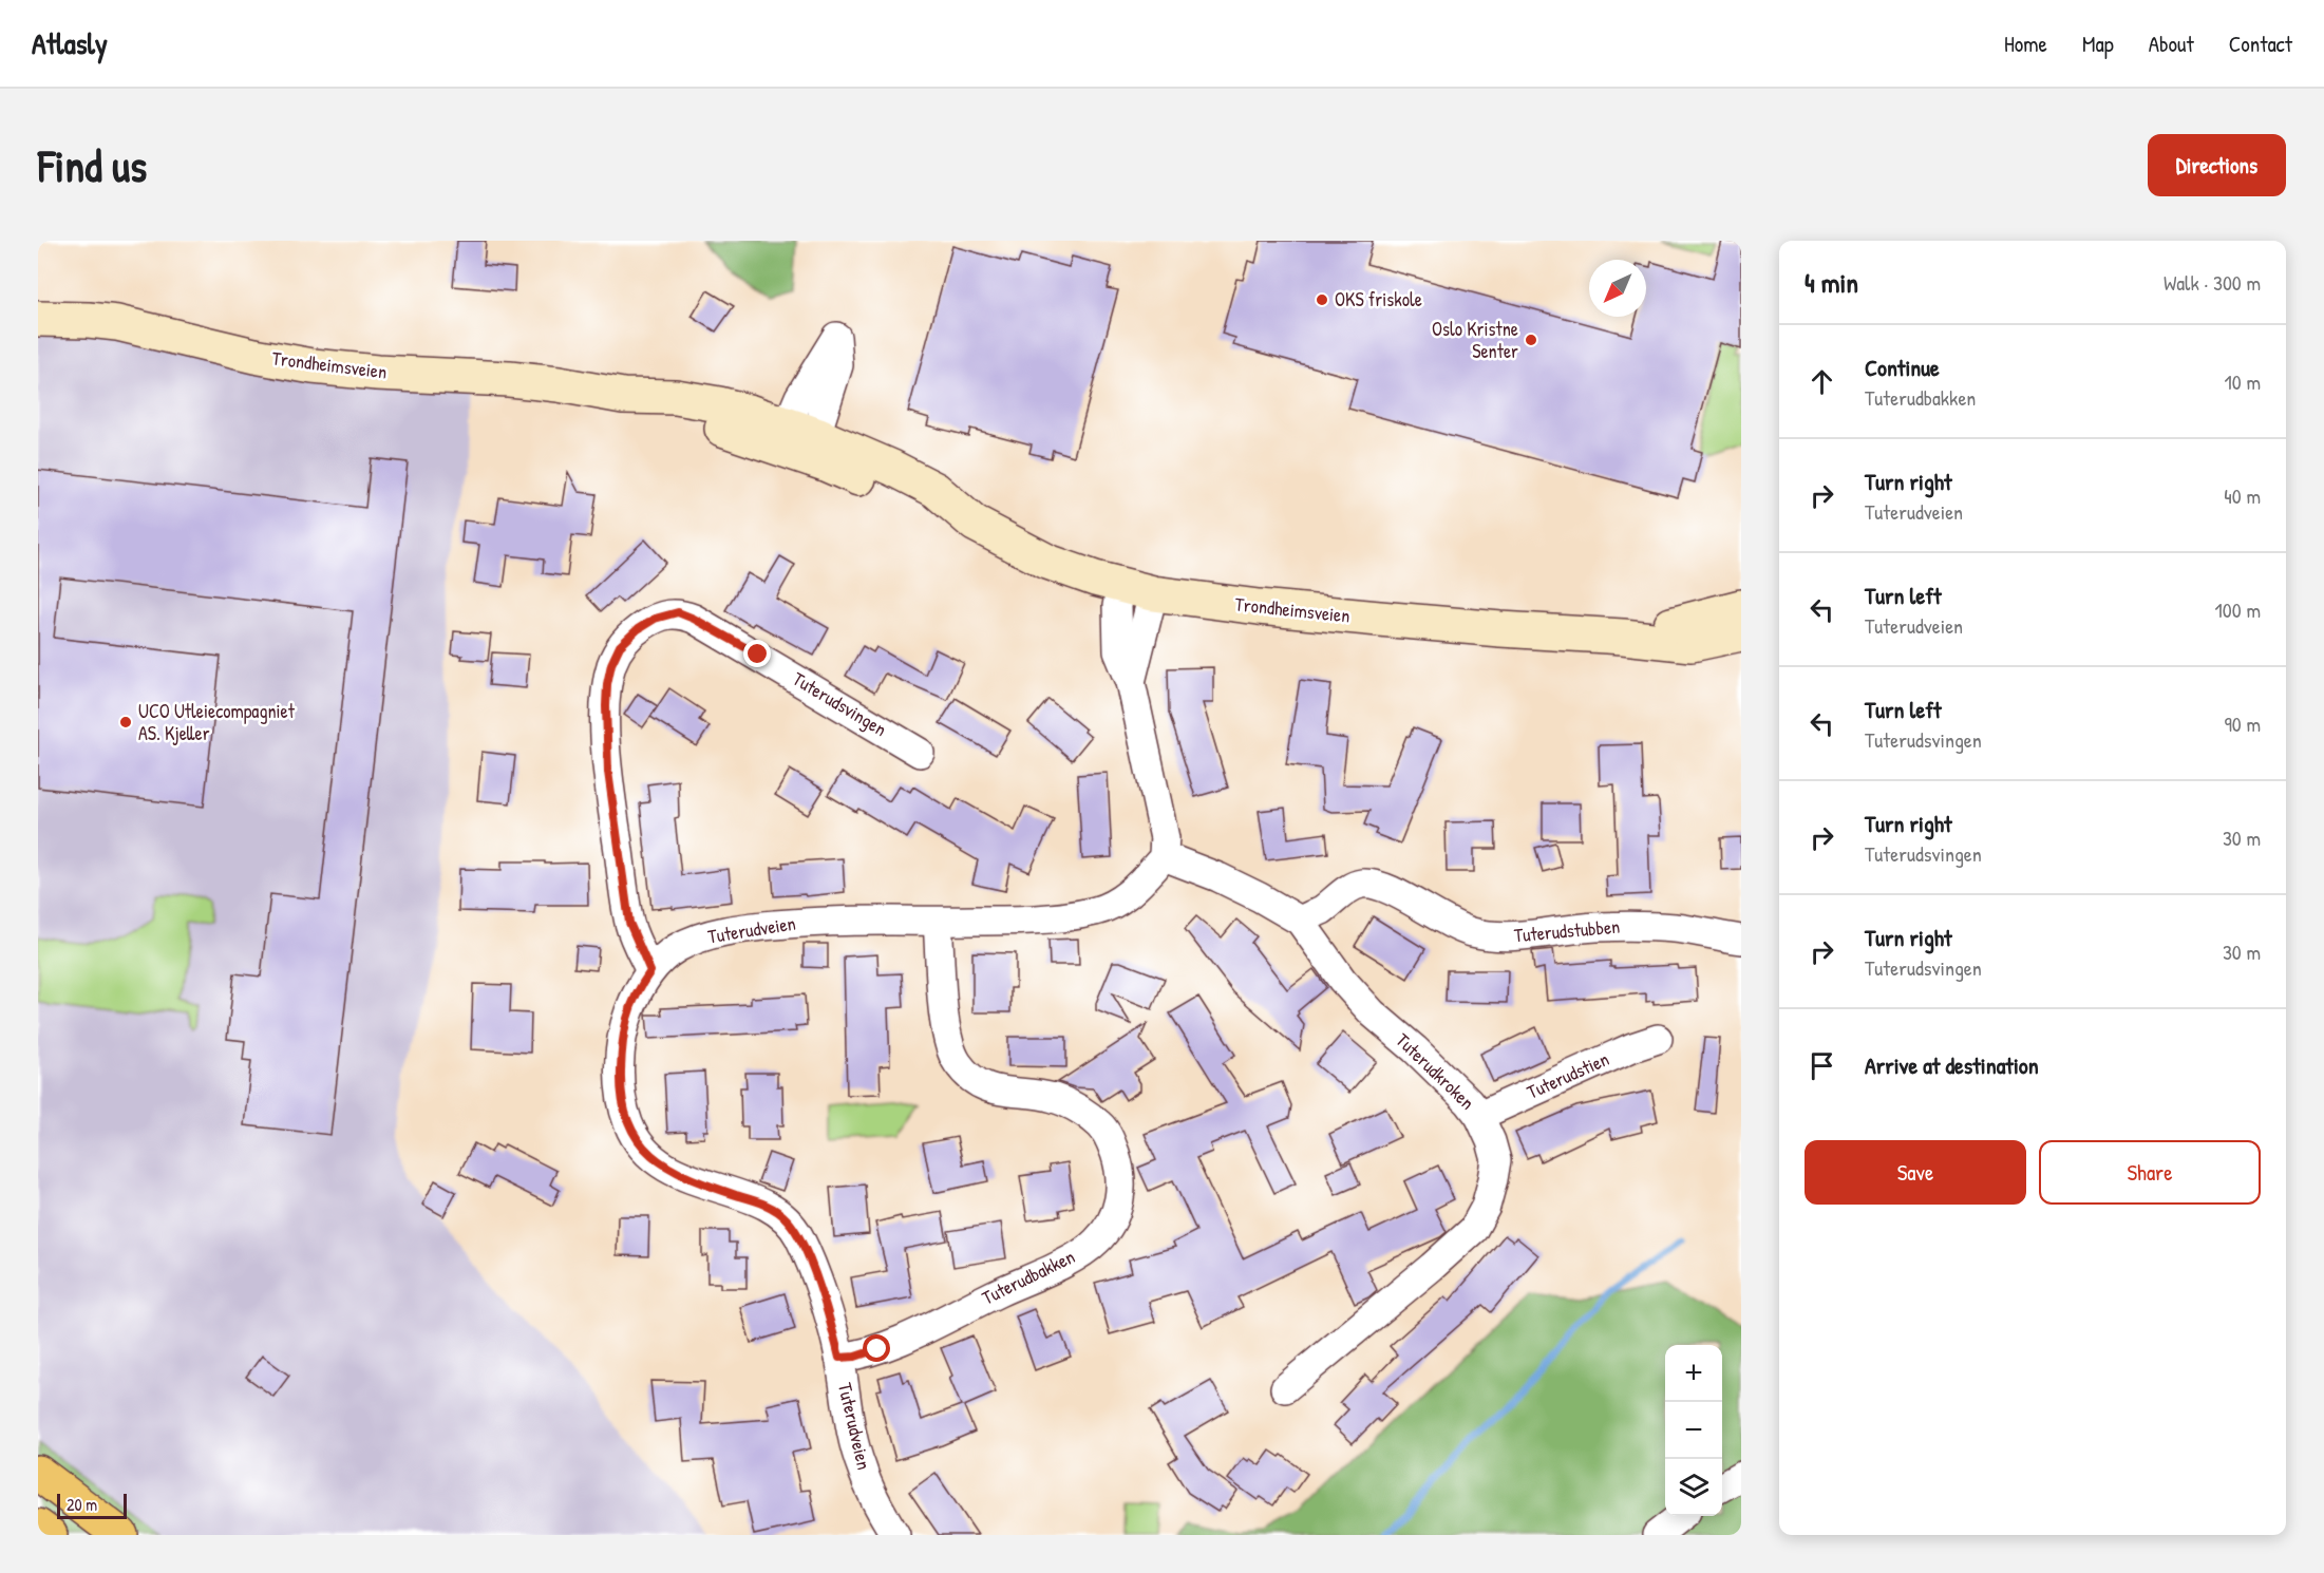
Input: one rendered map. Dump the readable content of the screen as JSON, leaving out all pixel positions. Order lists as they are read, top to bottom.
{
  "streets": {
    "main road": ["Trondheimsveien"],
    "street": [
      "Tuterudsvingen",
      "Tuterudveien",
      "Tuterudstubben",
      "Tuterudkroken",
      "Tuterudstien",
      "Tuterudbakken"
    ]
  },
  "crossings": [
    ["Tuterudsvingen", "Tuterudveien"],
    ["Tuterudveien", "Tuterudkroken"],
    ["Tuterudveien", "Tuterudbakken"],
    ["Tuterudstubben", "Tuterudkroken"],
    ["Tuterudkroken", "Tuterudstien"]
  ],
  "places": ["OKS friskole", "Oslo Kristne Senter", "UCO Utleiecompagniet AS. Kjeller"],
  "scale_bar": "20 m",
  "north": "bottom left",
  "page": {
    "header": "Atlasly",
    "nav": [
      "Home",
      "Map",
      "About",
      "Contact"
    ],
    "buttons": [
      "Directions",
      ["Save", "Share"]
    ],
    "title": "Find us",
    "heading": ["4 min", "Walk · 300 m"],
    "list": [
      ["Continue", "Tuterudbakken", "10 m"],
      ["Turn right", "Tuterudveien", "40 m"],
      ["Turn left", "Tuterudveien", "100 m"],
      ["Turn left", "Tuterudsvingen", "90 m"],
      ["Turn right", "Tuterudsvingen", "30 m"],
      ["Turn right", "Tuterudsvingen", "30 m"],
      "Arrive at destination"
    ],
    "map_buttons": ["+", "−"],
    "scale": "20 m"
  }
}
